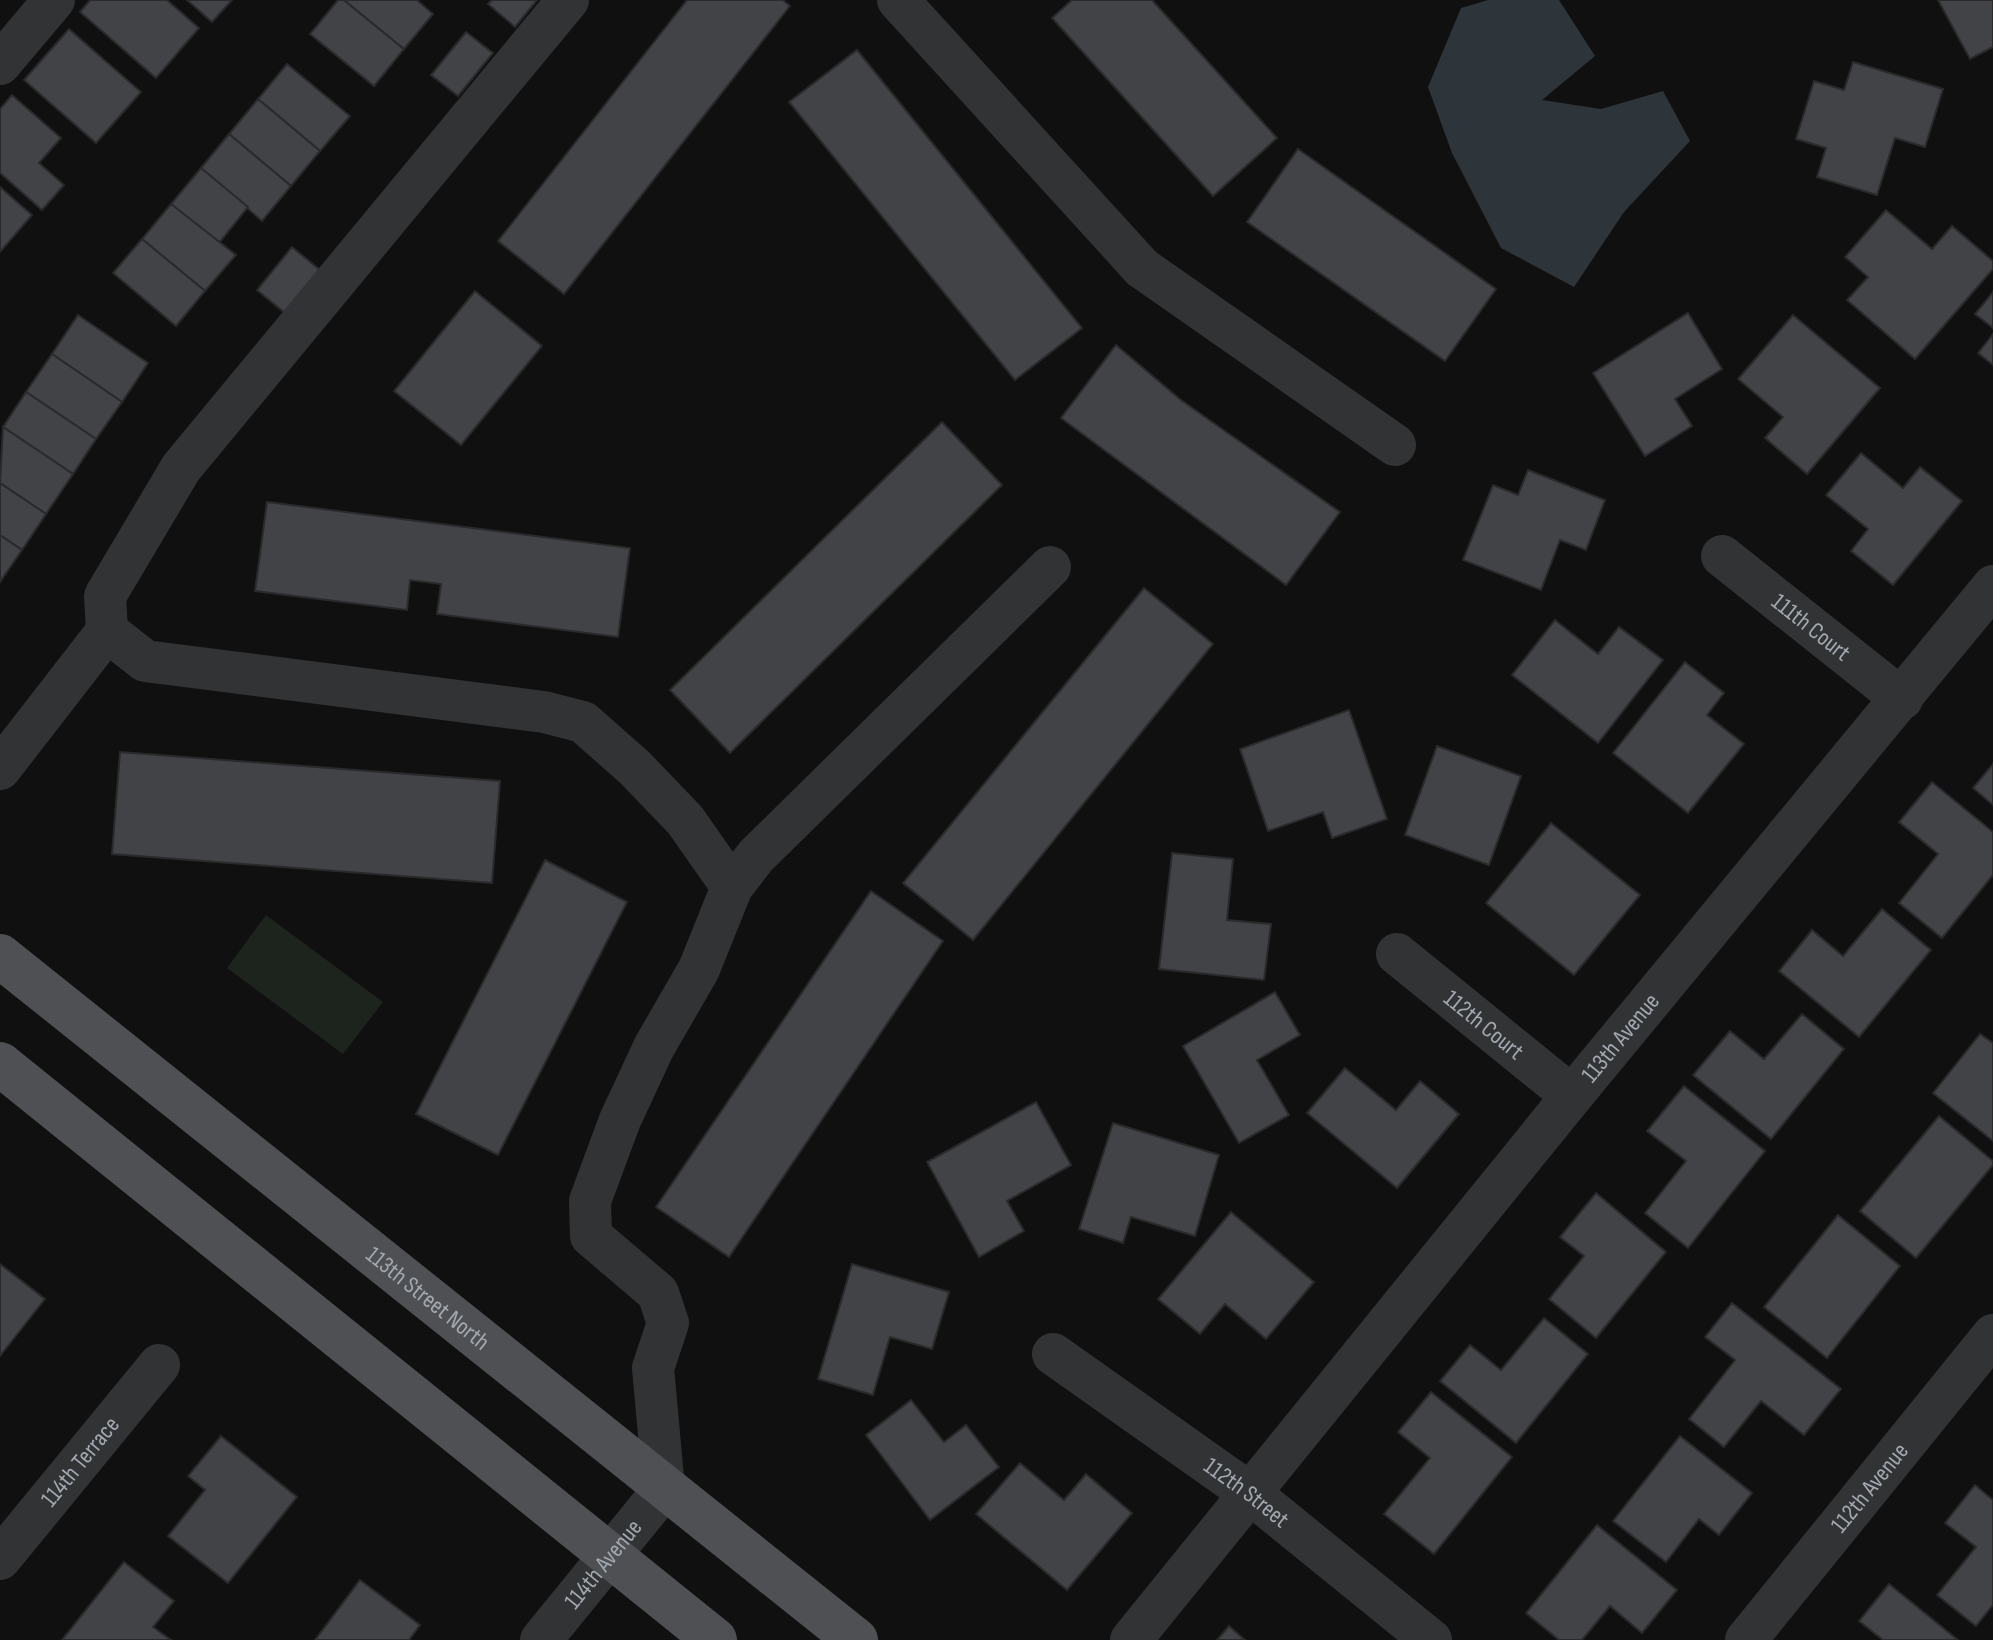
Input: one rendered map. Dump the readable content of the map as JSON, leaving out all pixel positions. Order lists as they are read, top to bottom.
{
  "streets": {
    "main road": ["113th Street North"],
    "street": [
      "111th Court",
      "112th Court",
      "113th Avenue",
      "114th Terrace",
      "112th Avenue",
      "112th Street",
      "114th Avenue"
    ]
  },
  "crossings": [
    ["111th Court", "113th Avenue"],
    ["112th Court", "113th Avenue"],
    ["113th Avenue", "112th Street"],
    ["113th Street North", "114th Avenue"]
  ]
}
